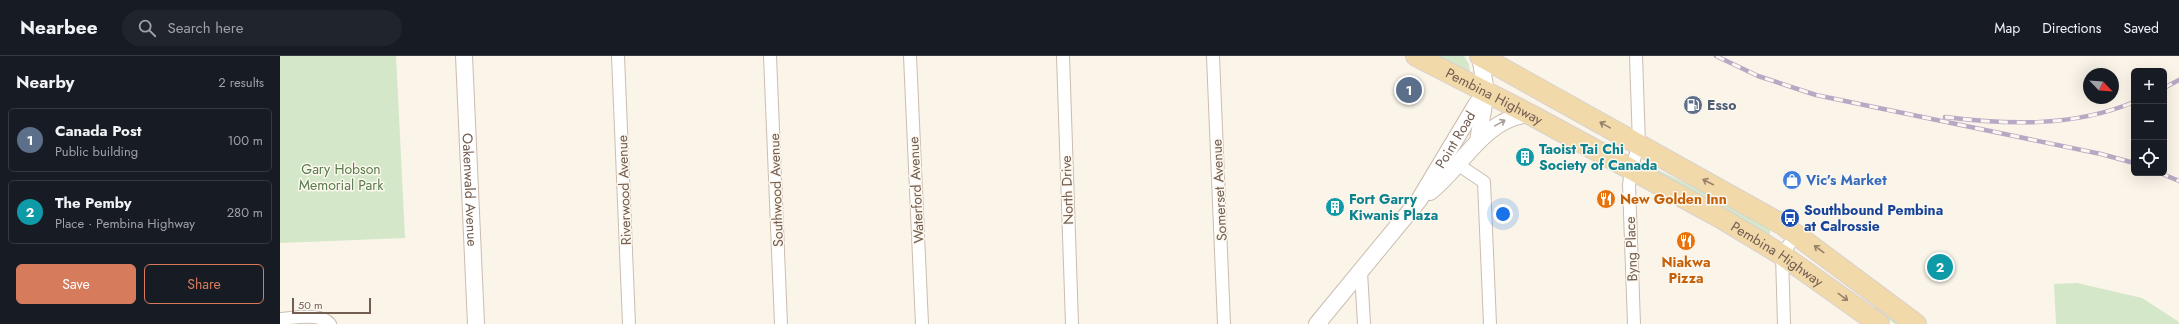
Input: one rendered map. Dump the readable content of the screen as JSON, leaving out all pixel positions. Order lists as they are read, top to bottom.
{
  "streets": {
    "main road": ["Pembina Highway"],
    "street": [
      "Point Road",
      "Oakenwald Avenue",
      "Riverwood Avenue",
      "Southwood Avenue",
      "Waterford Avenue",
      "North Drive",
      "Somerset Avenue",
      "Byng Place"
    ]
  },
  "crossings": [
    ["Pembina Highway", "Point Road"],
    ["Pembina Highway", "Byng Place"]
  ],
  "parks": ["Gary Hobson Memorial Park"],
  "places": {
    "fuel station": ["Esso"],
    "building": ["Taoist Tai Chi Society of Canada", "Fort Garry Kiwanis Plaza"],
    "shop": ["Vic’s Market"],
    "restaurant": ["New Golden Inn", "Niakwa Pizza"],
    "bus stop": ["Southbound Pembina at Calrossie"]
  },
  "scale_bar": "50 m",
  "north": "bottom right",
  "page": {
    "header": "Nearbee",
    "search": "Search here",
    "nav": ["Map", "Directions", "Saved"],
    "heading": ["Nearby", "2 results"],
    "map_buttons": ["+", "−"],
    "pins": ["1", "2"],
    "list": [
      {
        "mark": "1",
        "name": "Canada Post",
        "note": "Public building",
        "value": "100 m"
      },
      {
        "mark": "2",
        "name": "The Pemby",
        "note": "Place · Pembina Highway",
        "value": "280 m"
      }
    ],
    "buttons": ["Save", "Share"],
    "scale": "50 m"
  }
}
